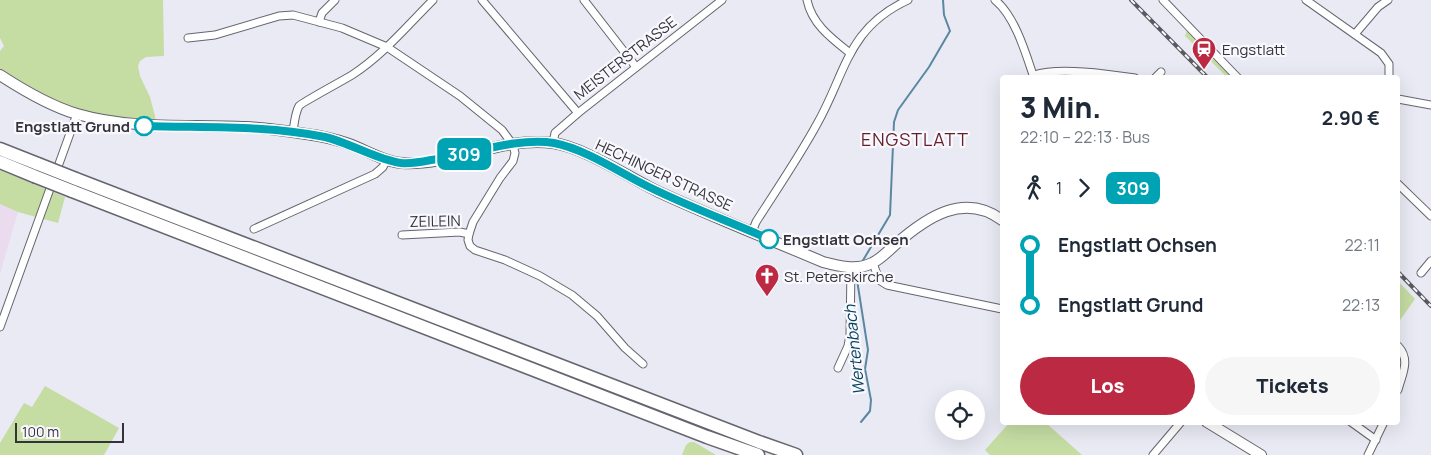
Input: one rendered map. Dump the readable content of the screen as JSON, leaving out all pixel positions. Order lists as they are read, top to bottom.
{
  "streets": {
    "street": ["MEISTERSTRASSE", "HECHINGER STRASSE", "ZEILEIN"]
  },
  "crossings": [
    ["MEISTERSTRASSE", "HECHINGER STRASSE"]
  ],
  "districts": ["ENGSTLATT"],
  "water": ["Wertenbach"],
  "places": {
    "station": ["Engstlatt"],
    "other": ["Engstlatt Grund", "Engstlatt Ochsen"],
    "church": ["St. Peterskirche"]
  },
  "lines": ["bus line 309"],
  "scale_bar": "100 m",
  "page": {
    "on_map": "309",
    "heading": ["3 Min.", "22:10 – 22:13 · Bus", "2.90 €"],
    "legs": ["1", "309"],
    "list": [
      {
        "name": "Engstlatt Ochsen",
        "value": "22:11"
      },
      {
        "name": "Engstlatt Grund",
        "value": "22:13"
      }
    ],
    "buttons": ["Los", "Tickets"],
    "scale": "100 m"
  }
}
